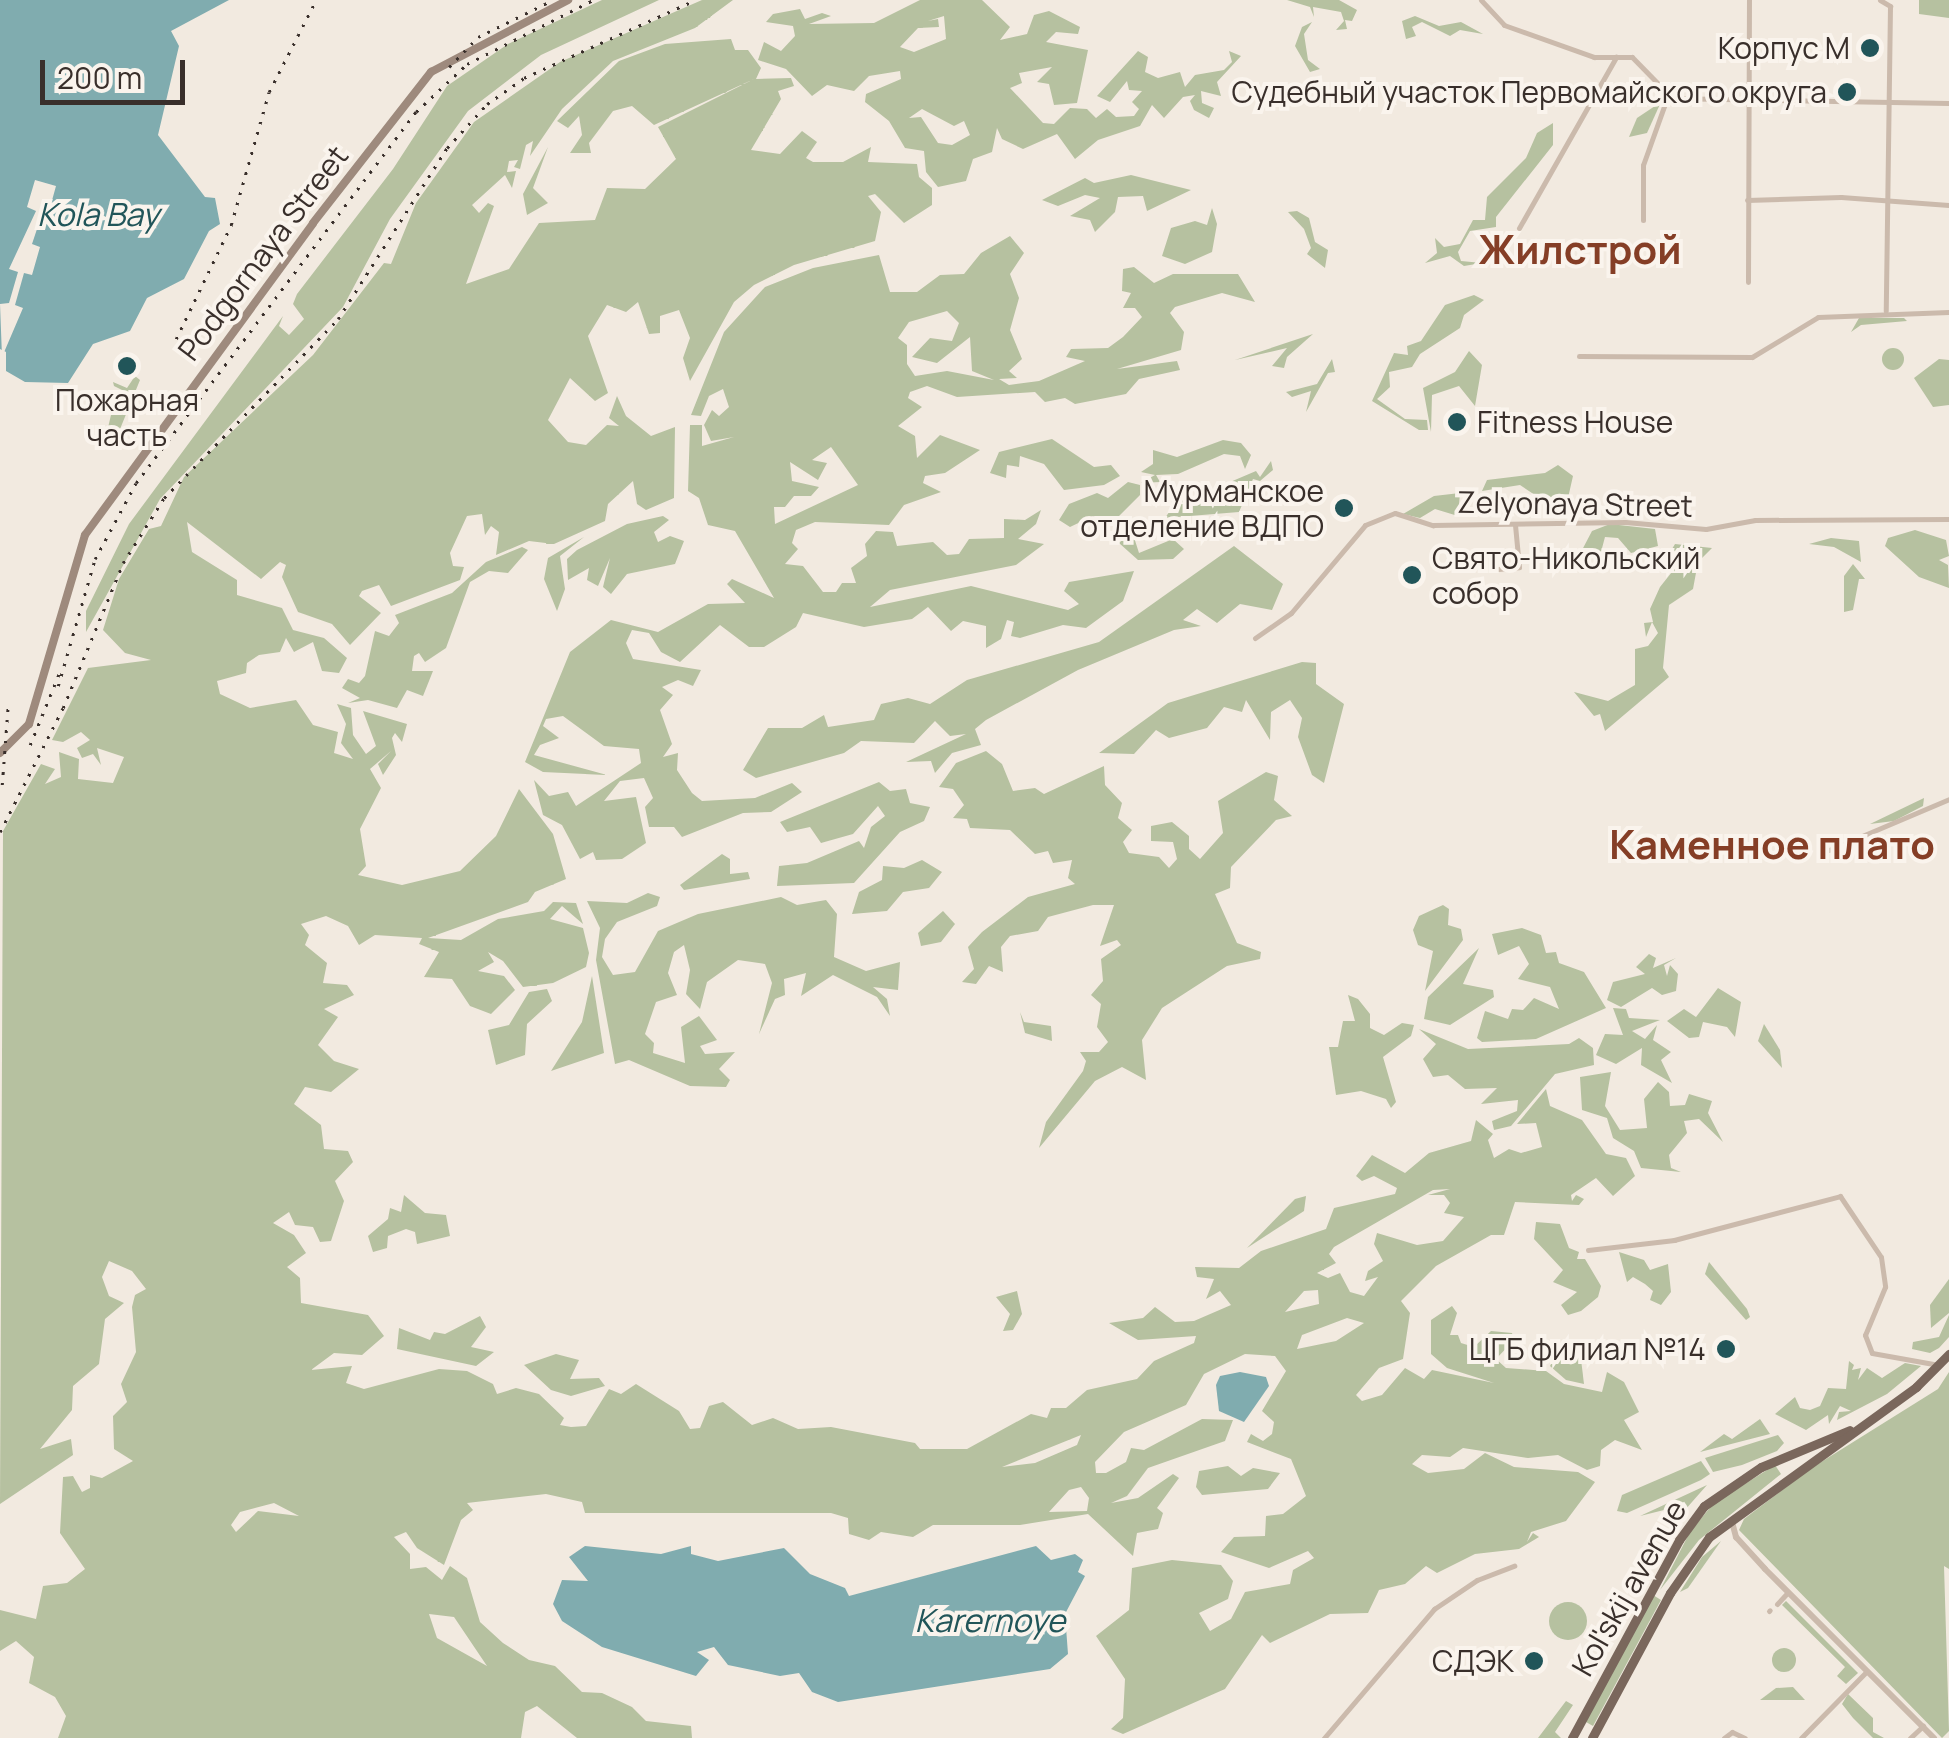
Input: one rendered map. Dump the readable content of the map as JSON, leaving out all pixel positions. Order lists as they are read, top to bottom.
{
  "streets": {
    "main road": ["Podgornaya Street", "Kol'skij avenue"],
    "street": ["Zelyonaya Street"]
  },
  "districts": ["Жилстрой", "Каменное плато"],
  "water": ["Kola Bay", "Karernoye"],
  "places": [
    "Корпус M",
    "Судебный участок Первомайского округа",
    "Пожарная часть",
    "Fitness House",
    "Мурманское отделение ВДПО",
    "Свято-Никольский собор",
    "ЦГБ филиал №14",
    "СДЭК"
  ],
  "scale_bar": "200 m"
}
